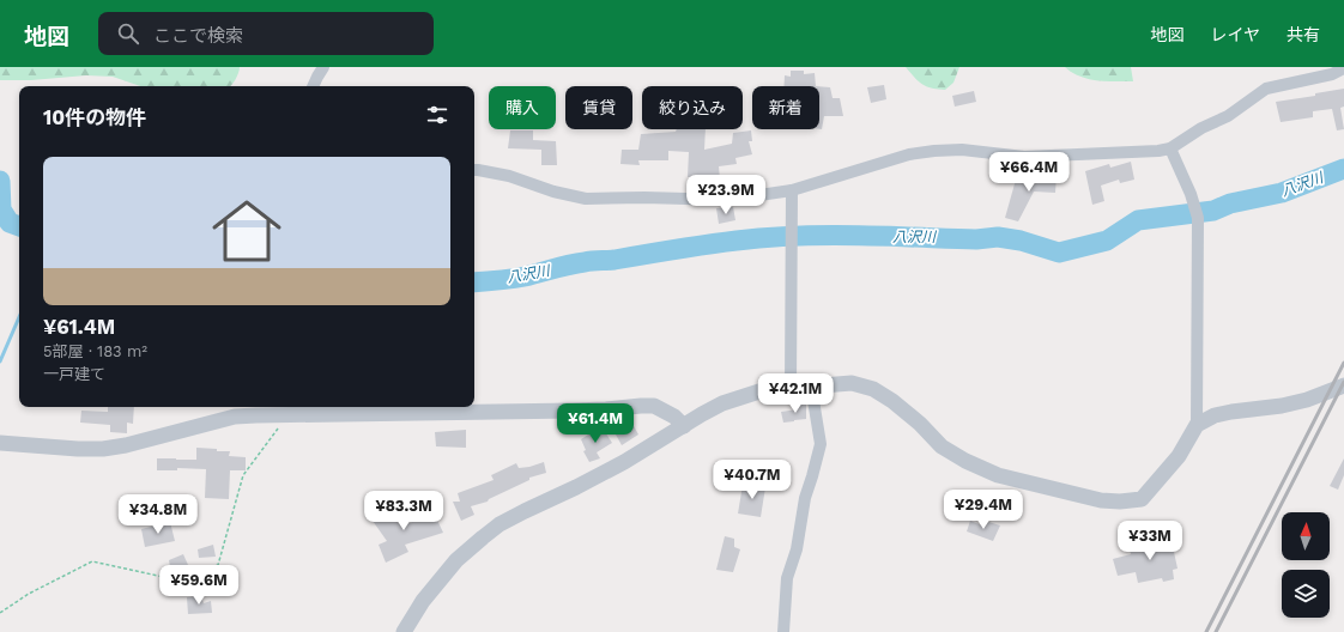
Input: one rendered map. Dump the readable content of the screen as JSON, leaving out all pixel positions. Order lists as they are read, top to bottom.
{
  "water": ["八沢川"],
  "north": "top",
  "page": {
    "header": "地図",
    "search": "ここで検索",
    "nav": ["地図", "レイヤ", "共有"],
    "chip": [
      "購入",
      "賃貸",
      "絞り込み",
      "新着"
    ],
    "heading": "10件の物件",
    "list": [
      {
        "name": "¥61.4M",
        "note": "5部屋 · 183 m² · 一戸建て"
      }
    ],
    "price": [
      "¥66.4M",
      "¥23.9M",
      "¥42.1M",
      "¥61.4M",
      "¥40.7M",
      "¥29.4M",
      "¥83.3M",
      "¥34.8M",
      "¥33M",
      "¥59.6M"
    ]
  }
}
